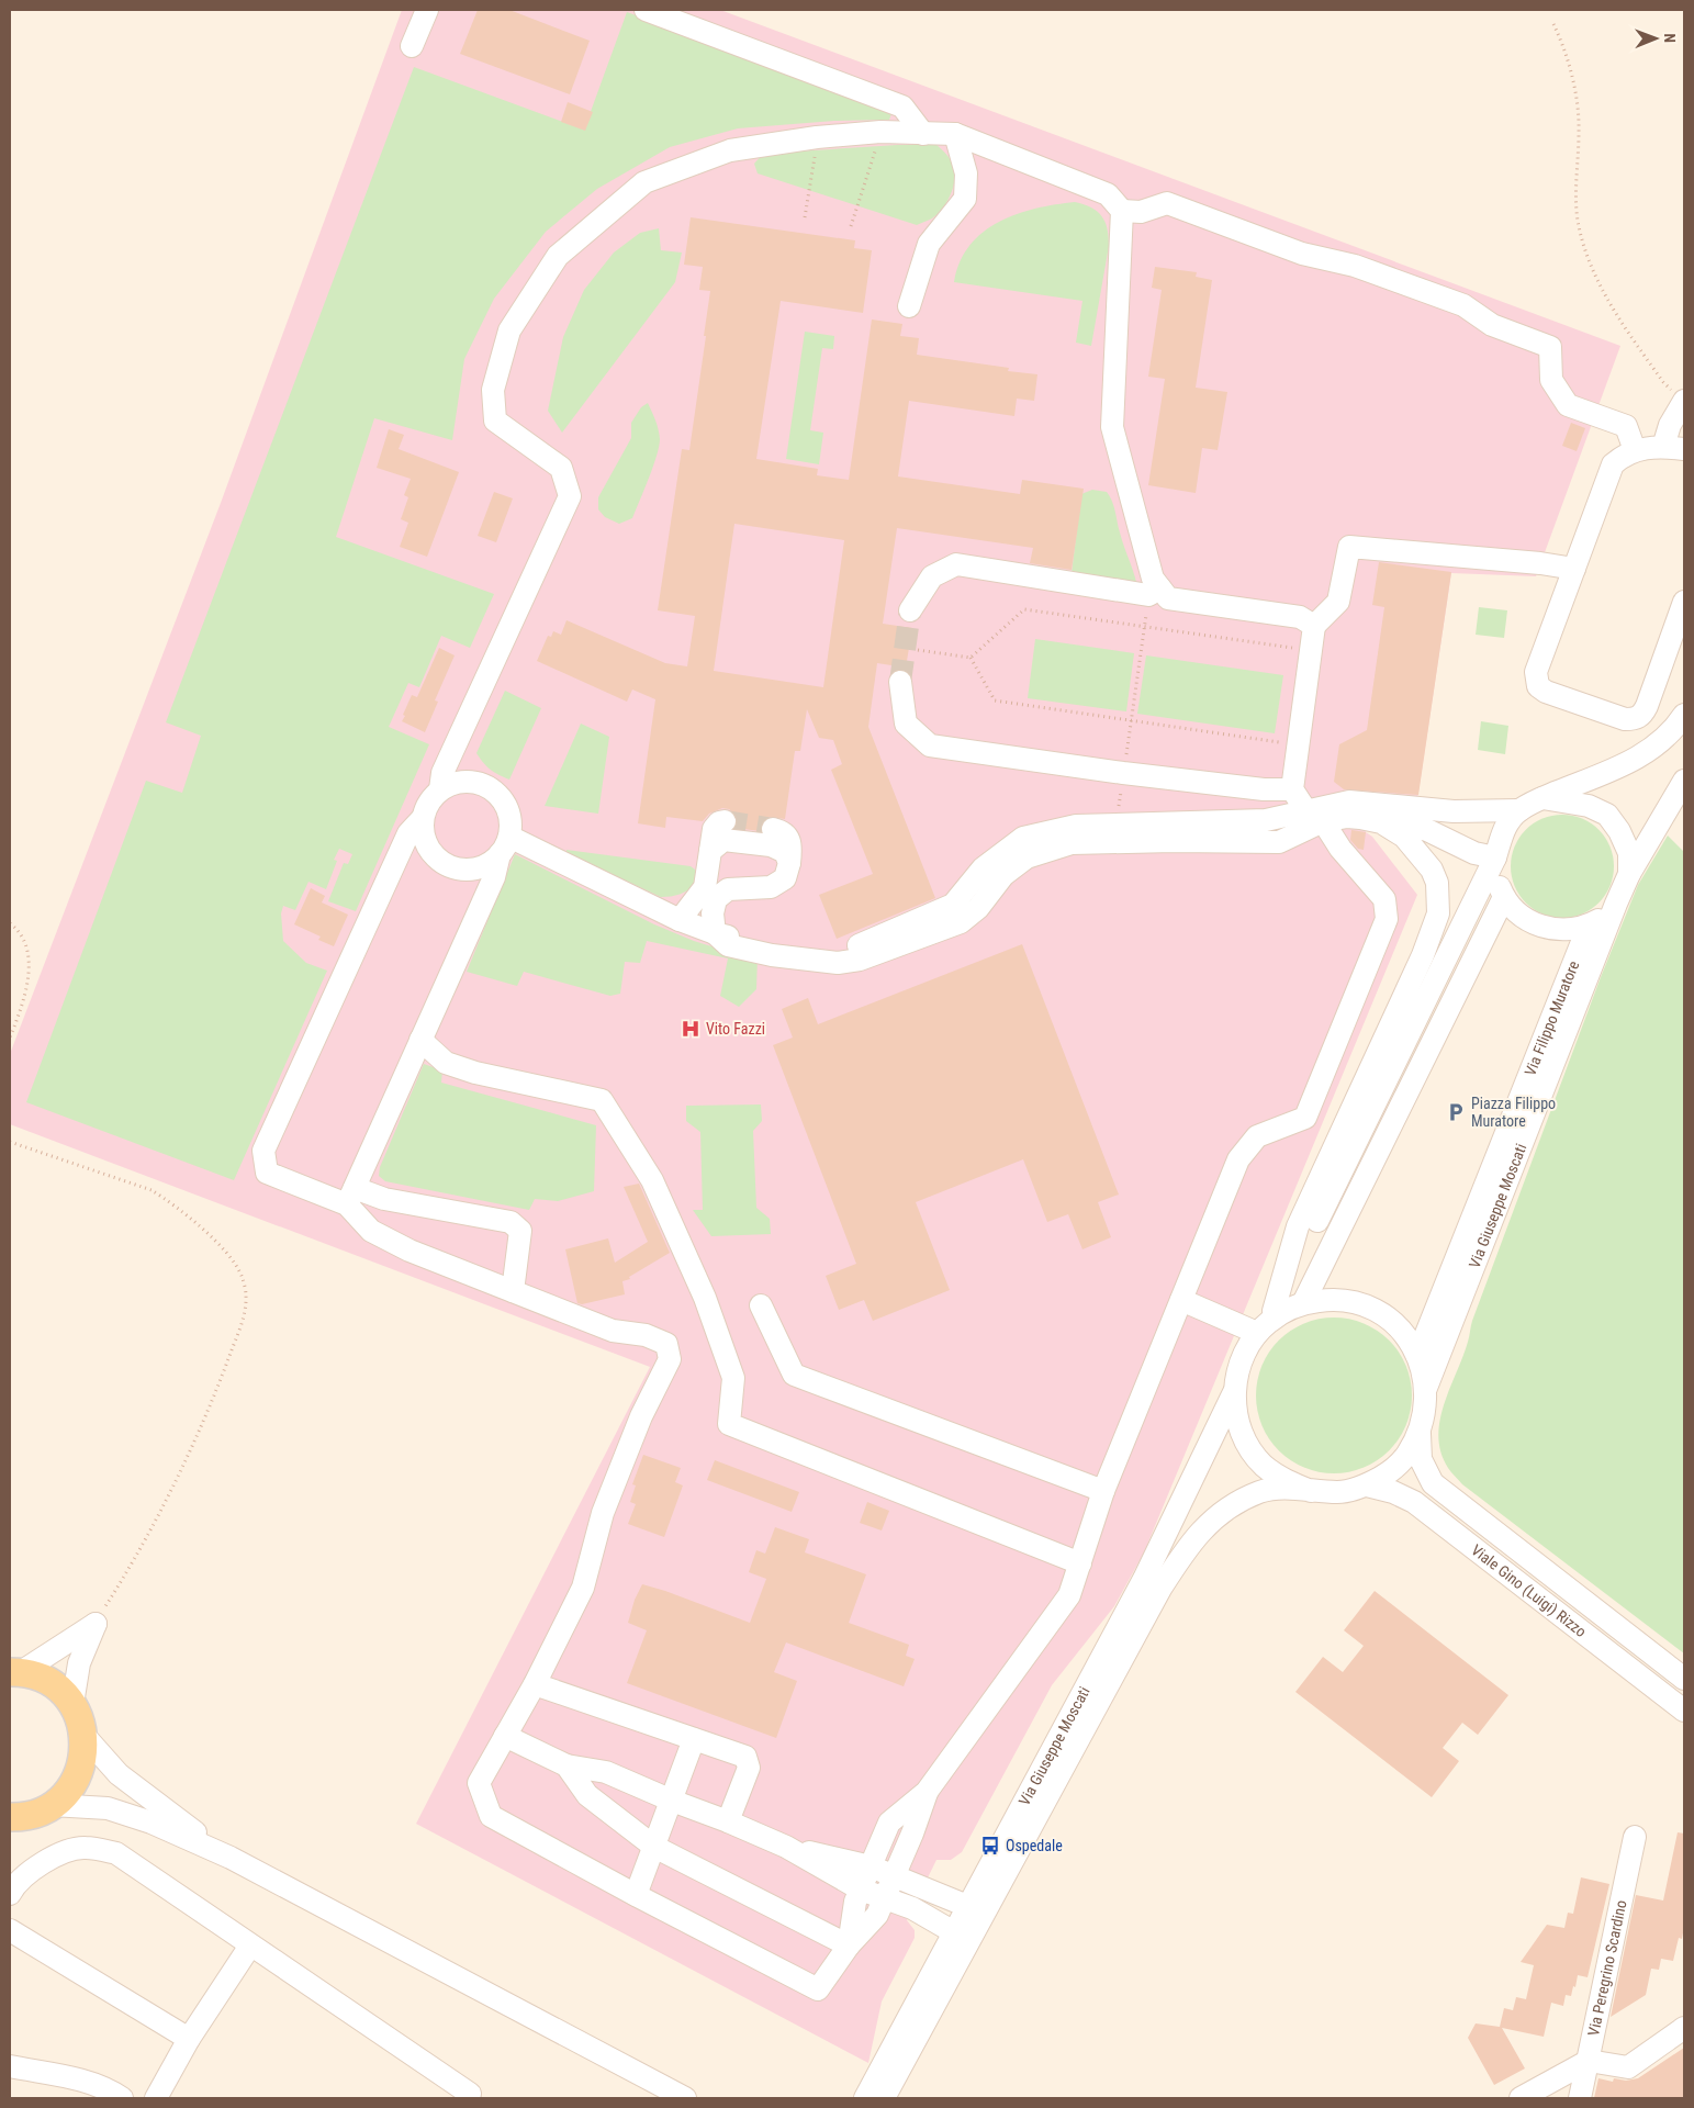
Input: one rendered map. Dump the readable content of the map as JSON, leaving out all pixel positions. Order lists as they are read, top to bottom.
{
  "streets": {
    "street": [
      "Via Filippo Muratore",
      "Via Giuseppe Moscati",
      "Viale Gino (Luigi) Rizzo",
      "Via Peregrino Scardino"
    ]
  },
  "crossings": [
    ["Via Filippo Muratore", "Via Giuseppe Moscati"],
    ["Via Filippo Muratore", "Viale Gino (Luigi) Rizzo"],
    ["Via Giuseppe Moscati", "Viale Gino (Luigi) Rizzo"]
  ],
  "places": {
    "hospital": ["Vito Fazzi"],
    "parking": ["Piazza Filippo Muratore"],
    "bus stop": ["Ospedale"]
  },
  "north": "right"
}
